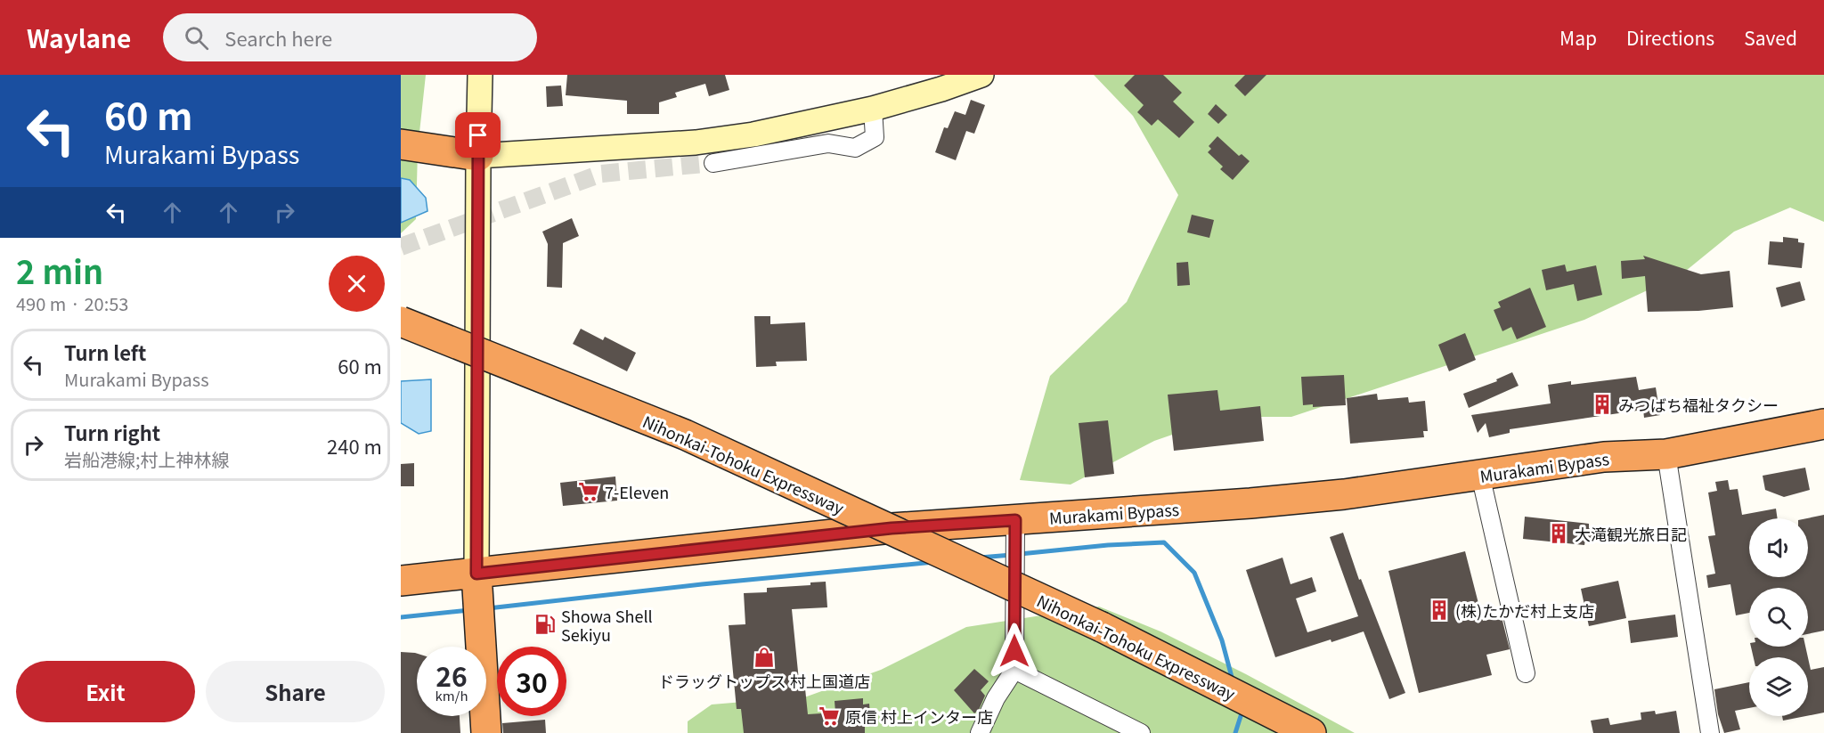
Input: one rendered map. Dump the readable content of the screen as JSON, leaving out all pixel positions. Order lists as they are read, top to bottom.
{
  "streets": {
    "highway": ["Nihonkai-Tohoku Expressway", "Murakami Bypass"]
  },
  "places": {
    "building": ["みつばち福祉タクシー", "大滝観光旅日記", "(株)たかだ村上支店"],
    "supermarket": ["7-Eleven", "原信 村上インター店"],
    "fuel station": ["Showa Shell Sekiyu"],
    "shop": ["ドラッグトップス 村上国道店"]
  },
  "page": {
    "header": "Waylane",
    "search": "Search here",
    "nav": ["Map", "Directions", "Saved"],
    "turn": ["60 m", "Murakami Bypass"],
    "heading": ["2 min", "490 m · 20:53"],
    "list": [
      {
        "name": "Turn left",
        "note": "Murakami Bypass",
        "value": "60 m"
      },
      {
        "name": "Turn right",
        "note": "岩船港線;村上神林線",
        "value": "240 m"
      }
    ],
    "speed": "26 km/h",
    "limit": "30",
    "buttons": ["Exit", "Share"]
  }
}
